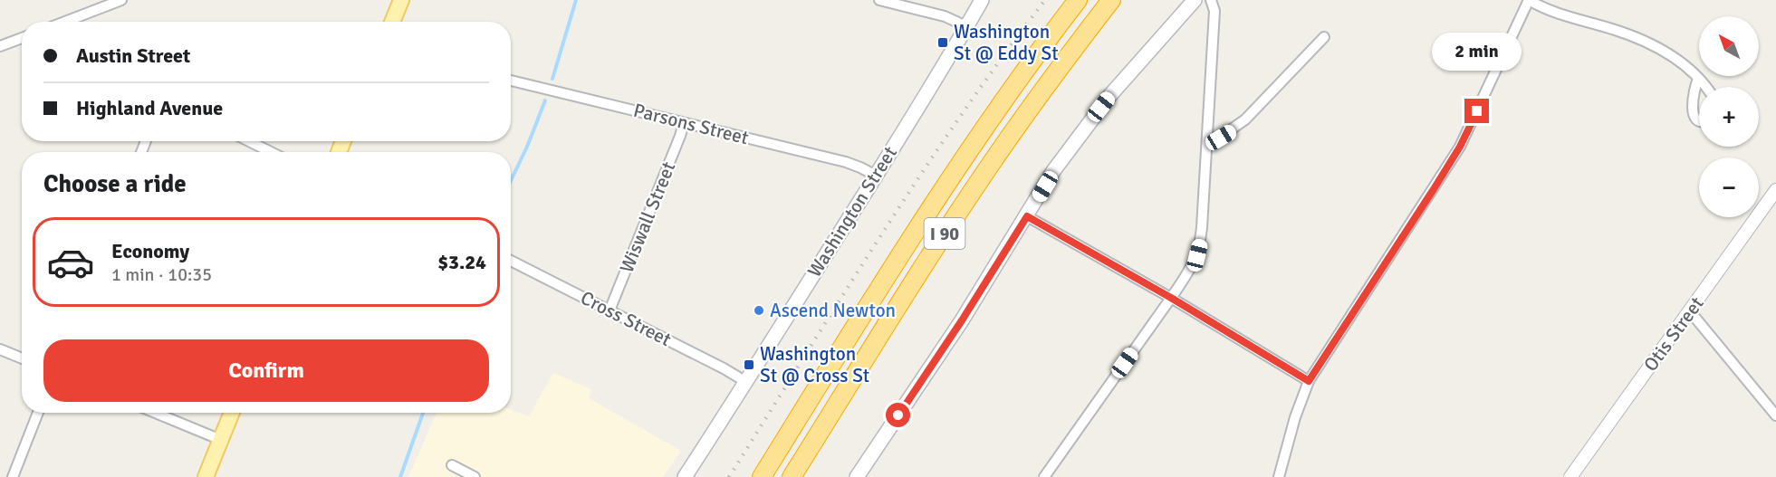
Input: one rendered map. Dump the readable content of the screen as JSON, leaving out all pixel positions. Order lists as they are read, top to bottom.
{
  "streets": {
    "highway": ["I 90"],
    "main road": ["Washington Street"],
    "street": [
      "Parsons Street",
      "Wiswall Street",
      "Cross Street",
      "Otis Street"
    ]
  },
  "crossings": [
    ["Parsons Street", "Washington Street"],
    ["Parsons Street", "Wiswall Street"],
    ["Washington Street", "Cross Street"],
    ["Wiswall Street", "Cross Street"]
  ],
  "places": {
    "transit": ["Washington St @ Eddy St", "Washington St @ Cross St"],
    "other": ["Ascend Newton"]
  },
  "north": "top left",
  "page": {
    "map_buttons": ["+", "−"],
    "banner": ["Austin Street", "Highland Avenue"],
    "bubble": "2 min",
    "heading": "Choose a ride",
    "list": [
      {
        "name": "Economy",
        "note": "1 min · 10:35",
        "value": "$3.24"
      }
    ],
    "buttons": "Confirm"
  }
}
